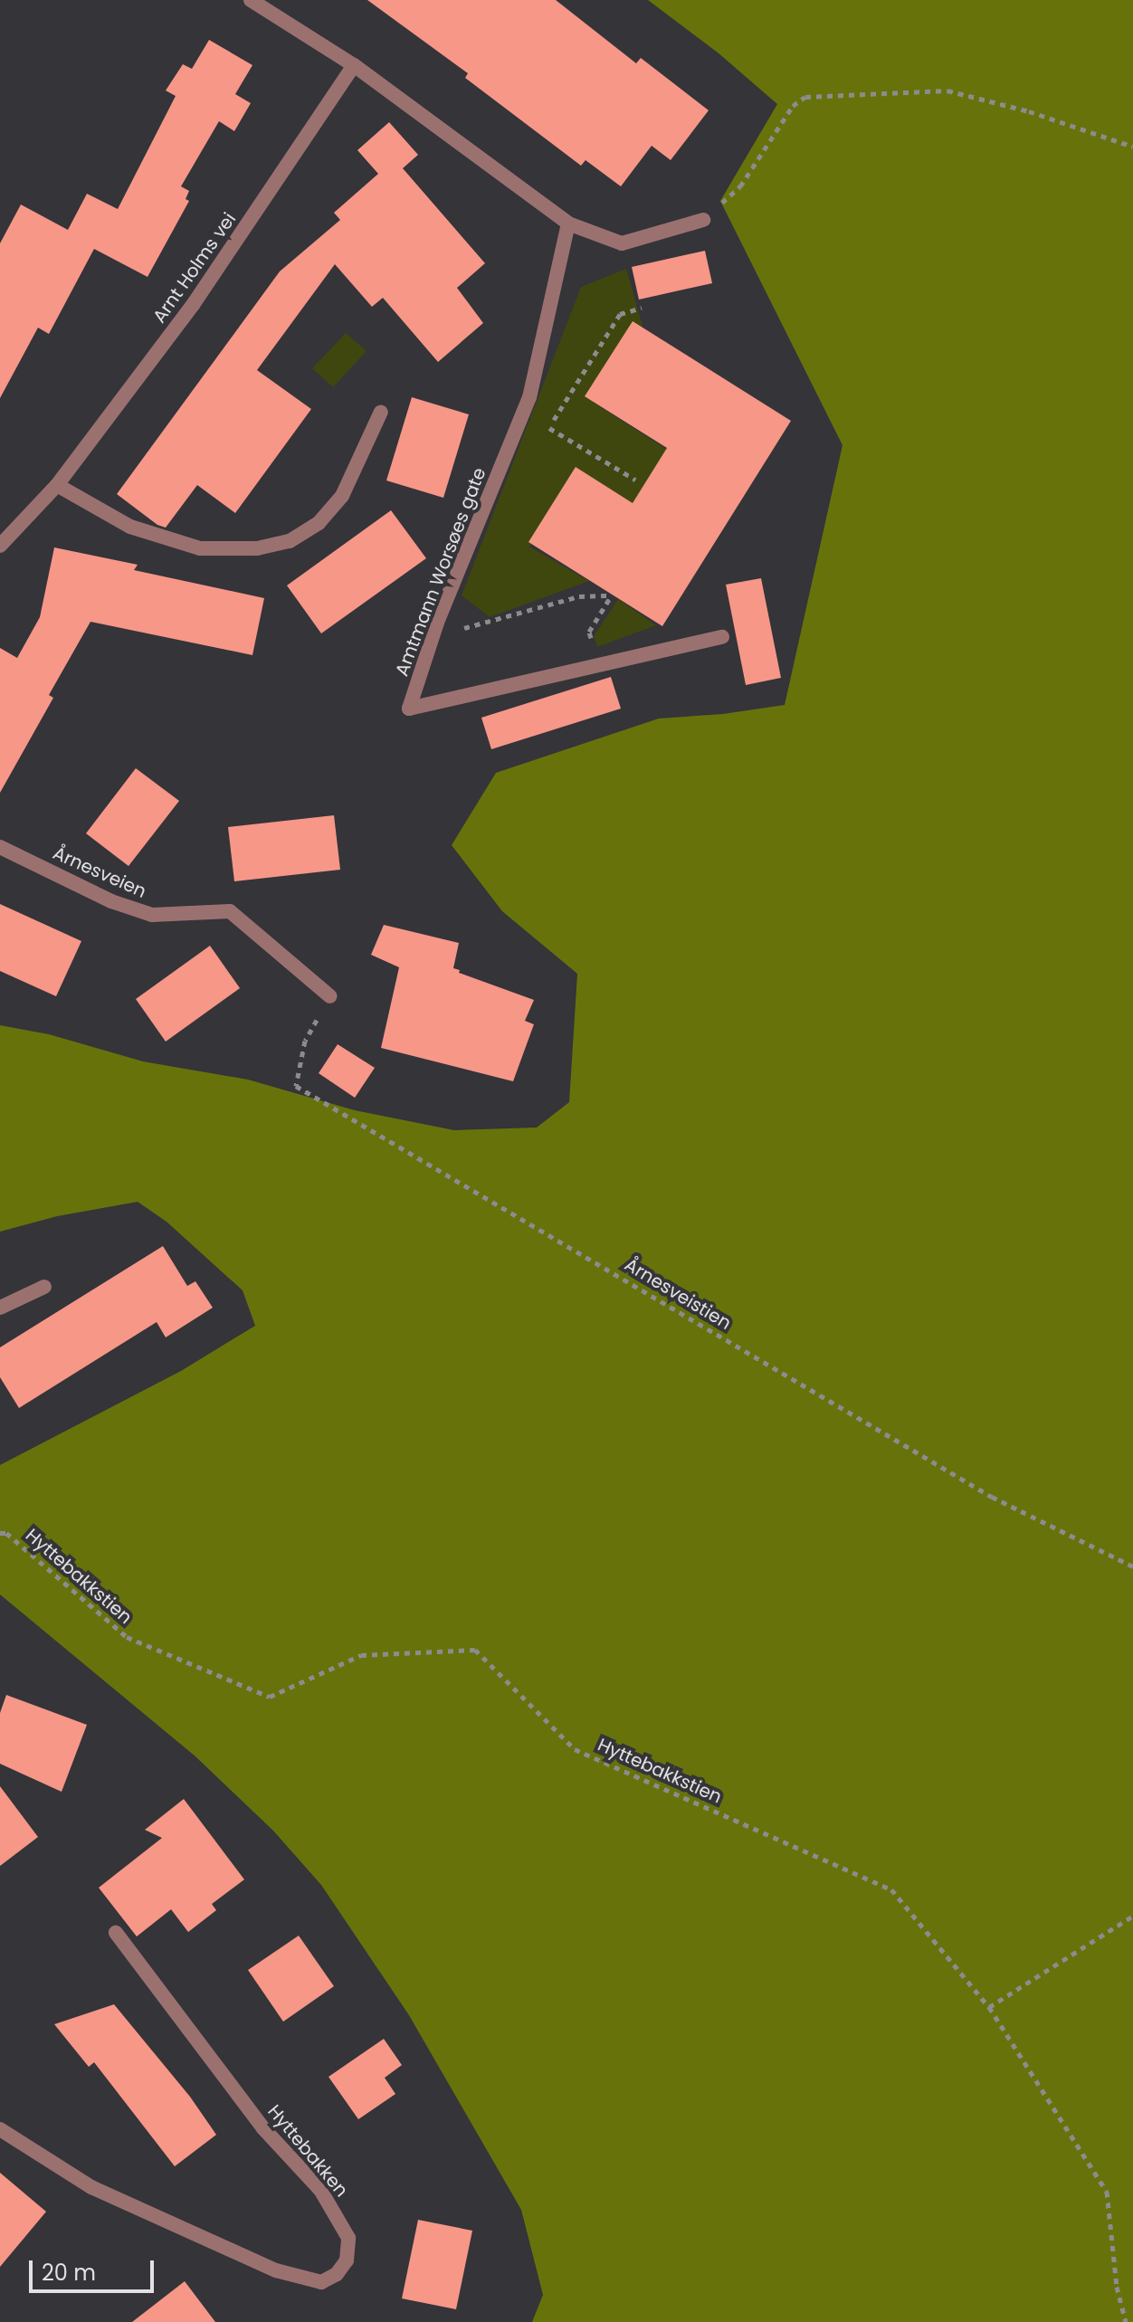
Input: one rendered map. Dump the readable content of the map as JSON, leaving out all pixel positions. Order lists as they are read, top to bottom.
{
  "streets": {
    "street": [
      "Arnt Holms vei",
      "Amtmann Worsøes gate",
      "Årnesveien",
      "Hyttebakken"
    ],
    "path": ["Årnesveistien", "Hyttebakkstien"]
  },
  "crossings": [
    ["Årnesveien", "Årnesveistien"]
  ],
  "scale_bar": "20 m"
}
